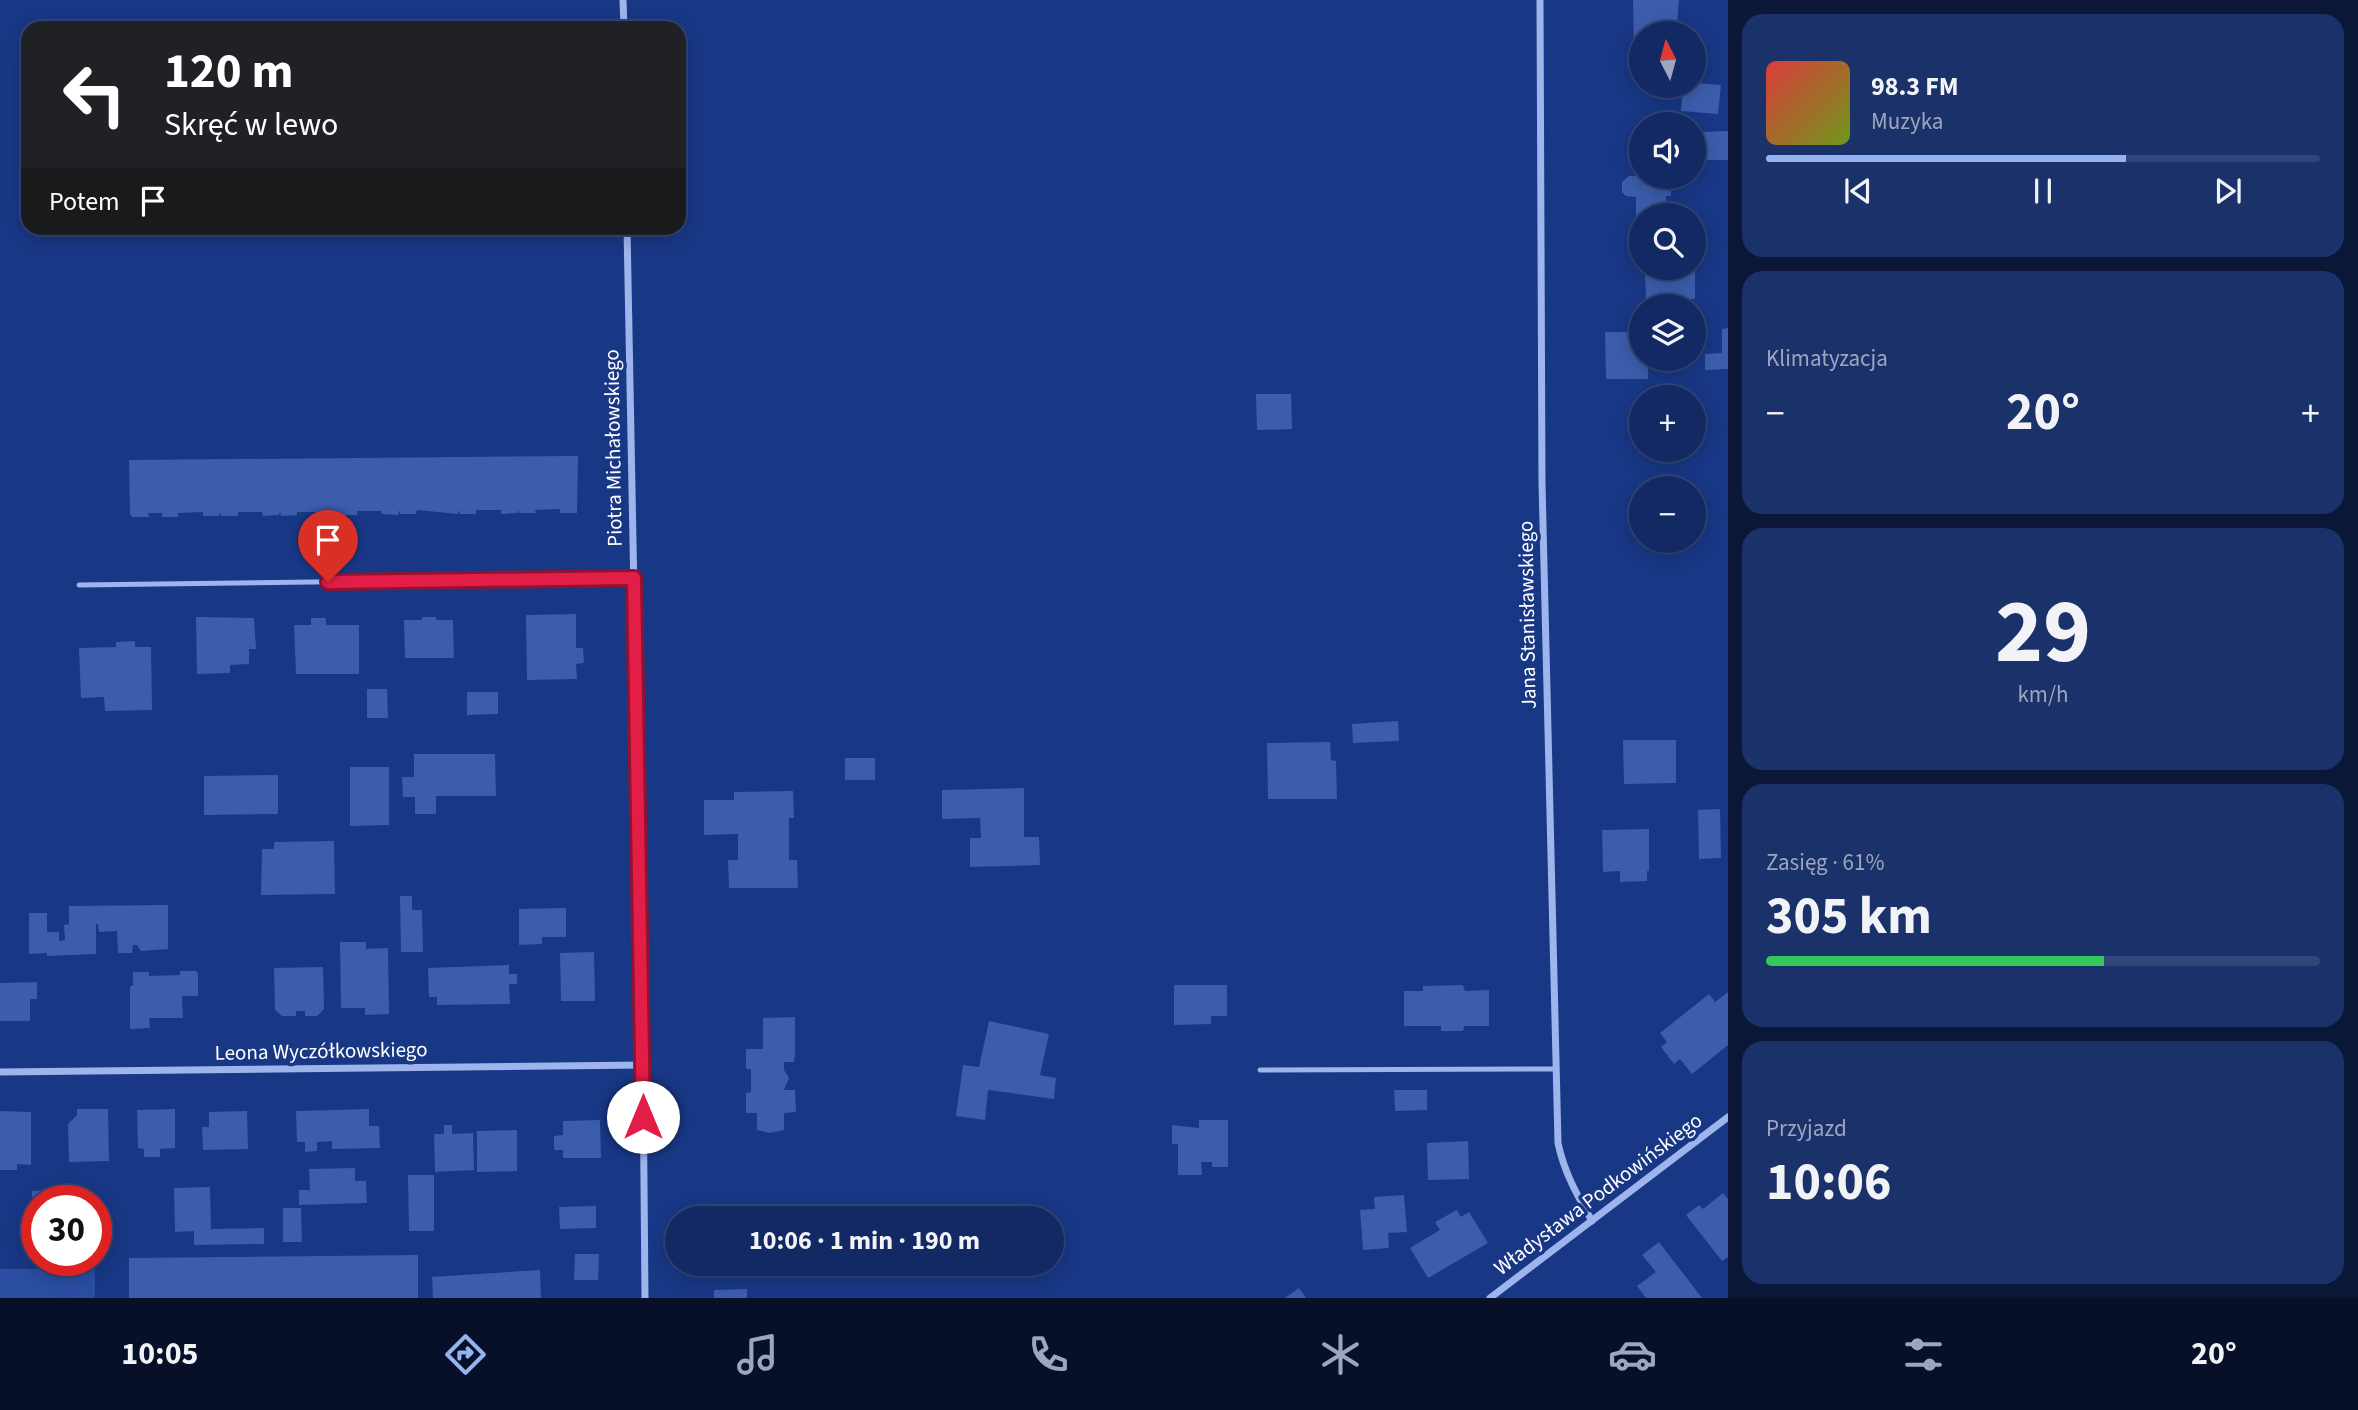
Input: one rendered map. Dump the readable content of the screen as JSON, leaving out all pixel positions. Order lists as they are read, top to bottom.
{
  "streets": {
    "street": [
      "Piotra Michałowskiego",
      "Jana Stanisławskiego",
      "Leona Wyczółkowskiego",
      "Władysława Podkowińskiego"
    ]
  },
  "crossings": [
    ["Piotra Michałowskiego", "Leona Wyczółkowskiego"],
    ["Jana Stanisławskiego", "Władysława Podkowińskiego"]
  ],
  "north": "top",
  "page": {
    "map_buttons": ["+", "−"],
    "turn": ["120 m", "Skręć w lewo"],
    "song": ["98.3 FM", "Muzyka"],
    "then": "Potem",
    "tile": [
      "Klimatyzacja",
      ["29", "km/h"],
      ["Zasięg · 61%", "305 km"],
      ["Przyjazd", "10:06"]
    ],
    "heat": ["−", "20°", "+"],
    "limit": "30",
    "trip": "10:06 · 1 min · 190 m",
    "tabs": ["10:05", "20°"]
  }
}
